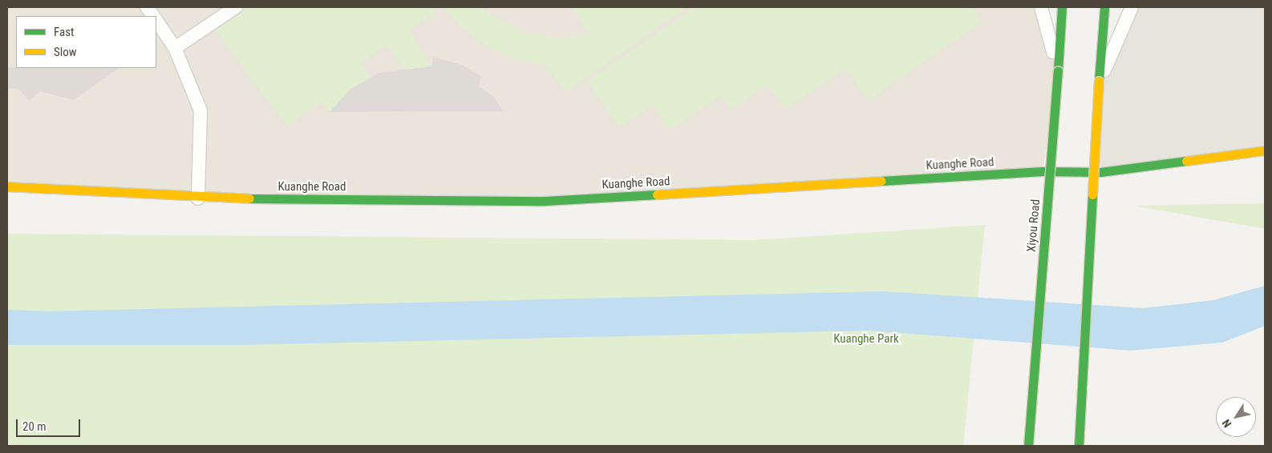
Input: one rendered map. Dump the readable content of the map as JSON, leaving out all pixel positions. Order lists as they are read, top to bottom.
{
  "streets": {
    "street": ["Kuanghe Road", "Xiyou Road"]
  },
  "parks": ["Kuanghe Park"],
  "legend": ["Fast", "Slow"],
  "scale_bar": "20 m",
  "north": "bottom left"
}
